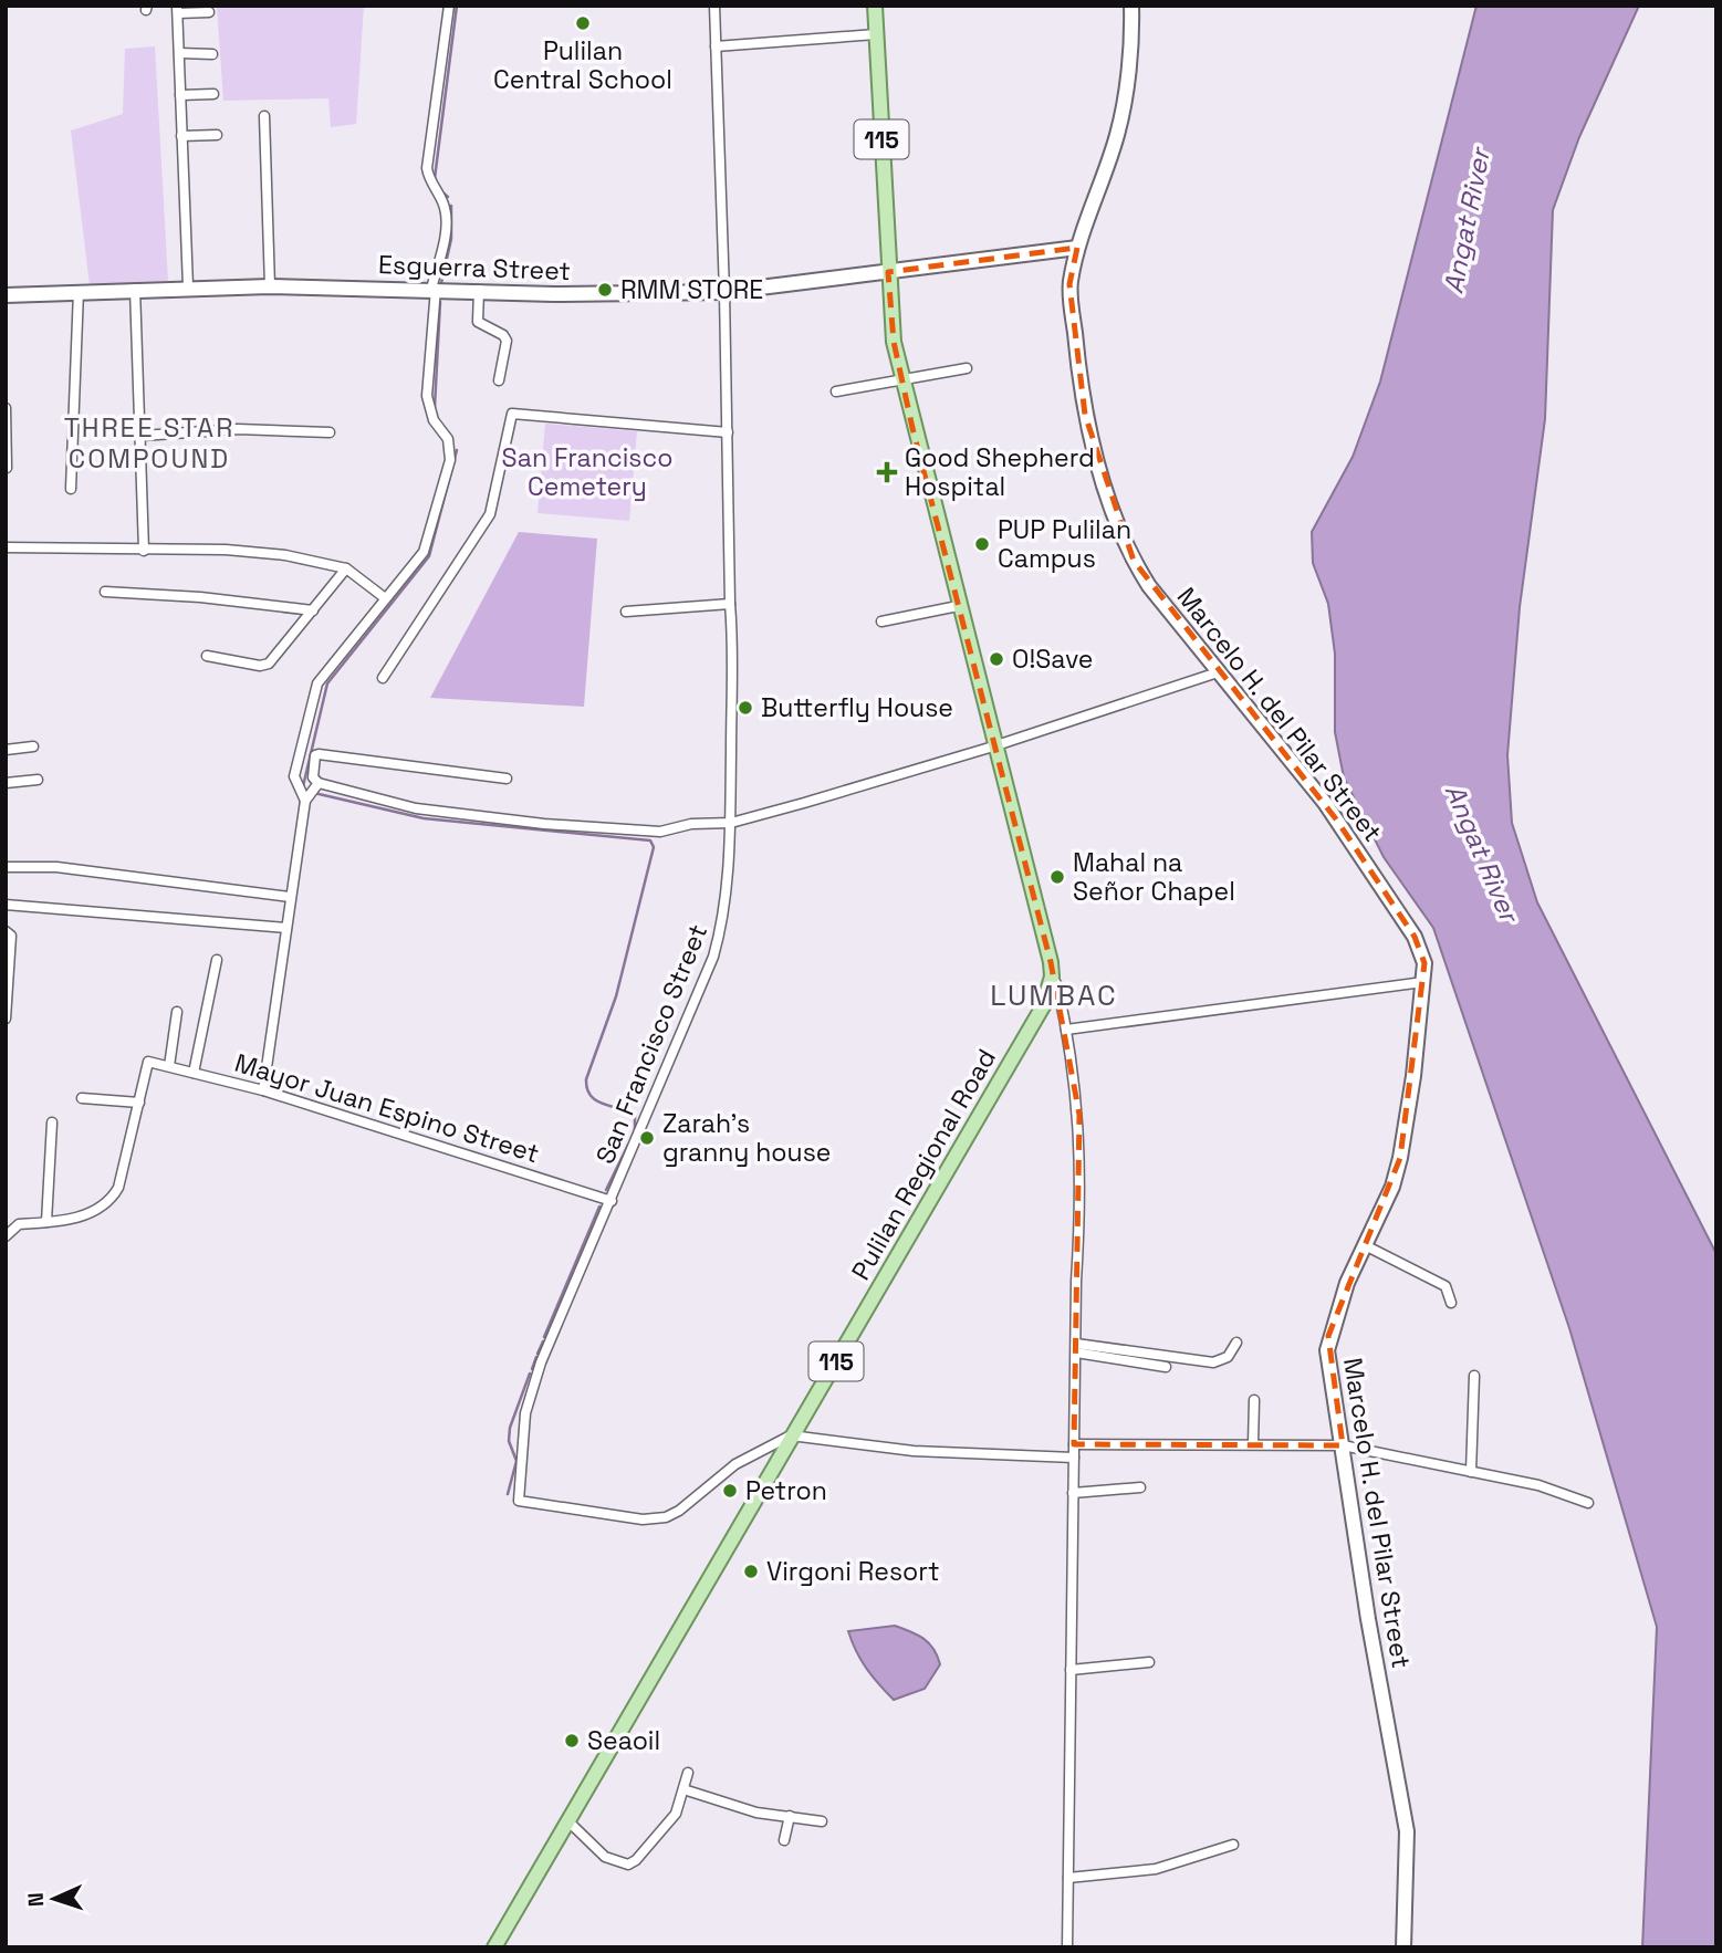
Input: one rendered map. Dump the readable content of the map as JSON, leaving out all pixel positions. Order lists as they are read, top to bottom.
{
  "streets": {
    "main road": ["115", "Pulilan Regional Road"],
    "street": [
      "Esguerra Street",
      "Marcelo H. del Pilar Street",
      "San Francisco Street",
      "Mayor Juan Espino Street"
    ]
  },
  "crossings": [
    ["115", "Esguerra Street"],
    ["115", "Pulilan Regional Road"],
    ["Esguerra Street", "Marcelo H. del Pilar Street"],
    ["Esguerra Street", "San Francisco Street"],
    ["San Francisco Street", "Mayor Juan Espino Street"],
    ["San Francisco Street", "Pulilan Regional Road"]
  ],
  "districts": ["THREE STAR COMPOUND", "LUMBAC"],
  "water": ["Angat River"],
  "parks": ["San Francisco Cemetery"],
  "places": {
    "other": [
      "Pulilan Central School",
      "RMM STORE",
      "PUP Pulilan Campus",
      "O!Save",
      "Butterfly House",
      "Mahal na Señor Chapel",
      "Zarah's granny house",
      "Petron",
      "Virgoni Resort",
      "Seaoil"
    ],
    "health": ["Good Shepherd Hospital"]
  },
  "north": "left"
}
